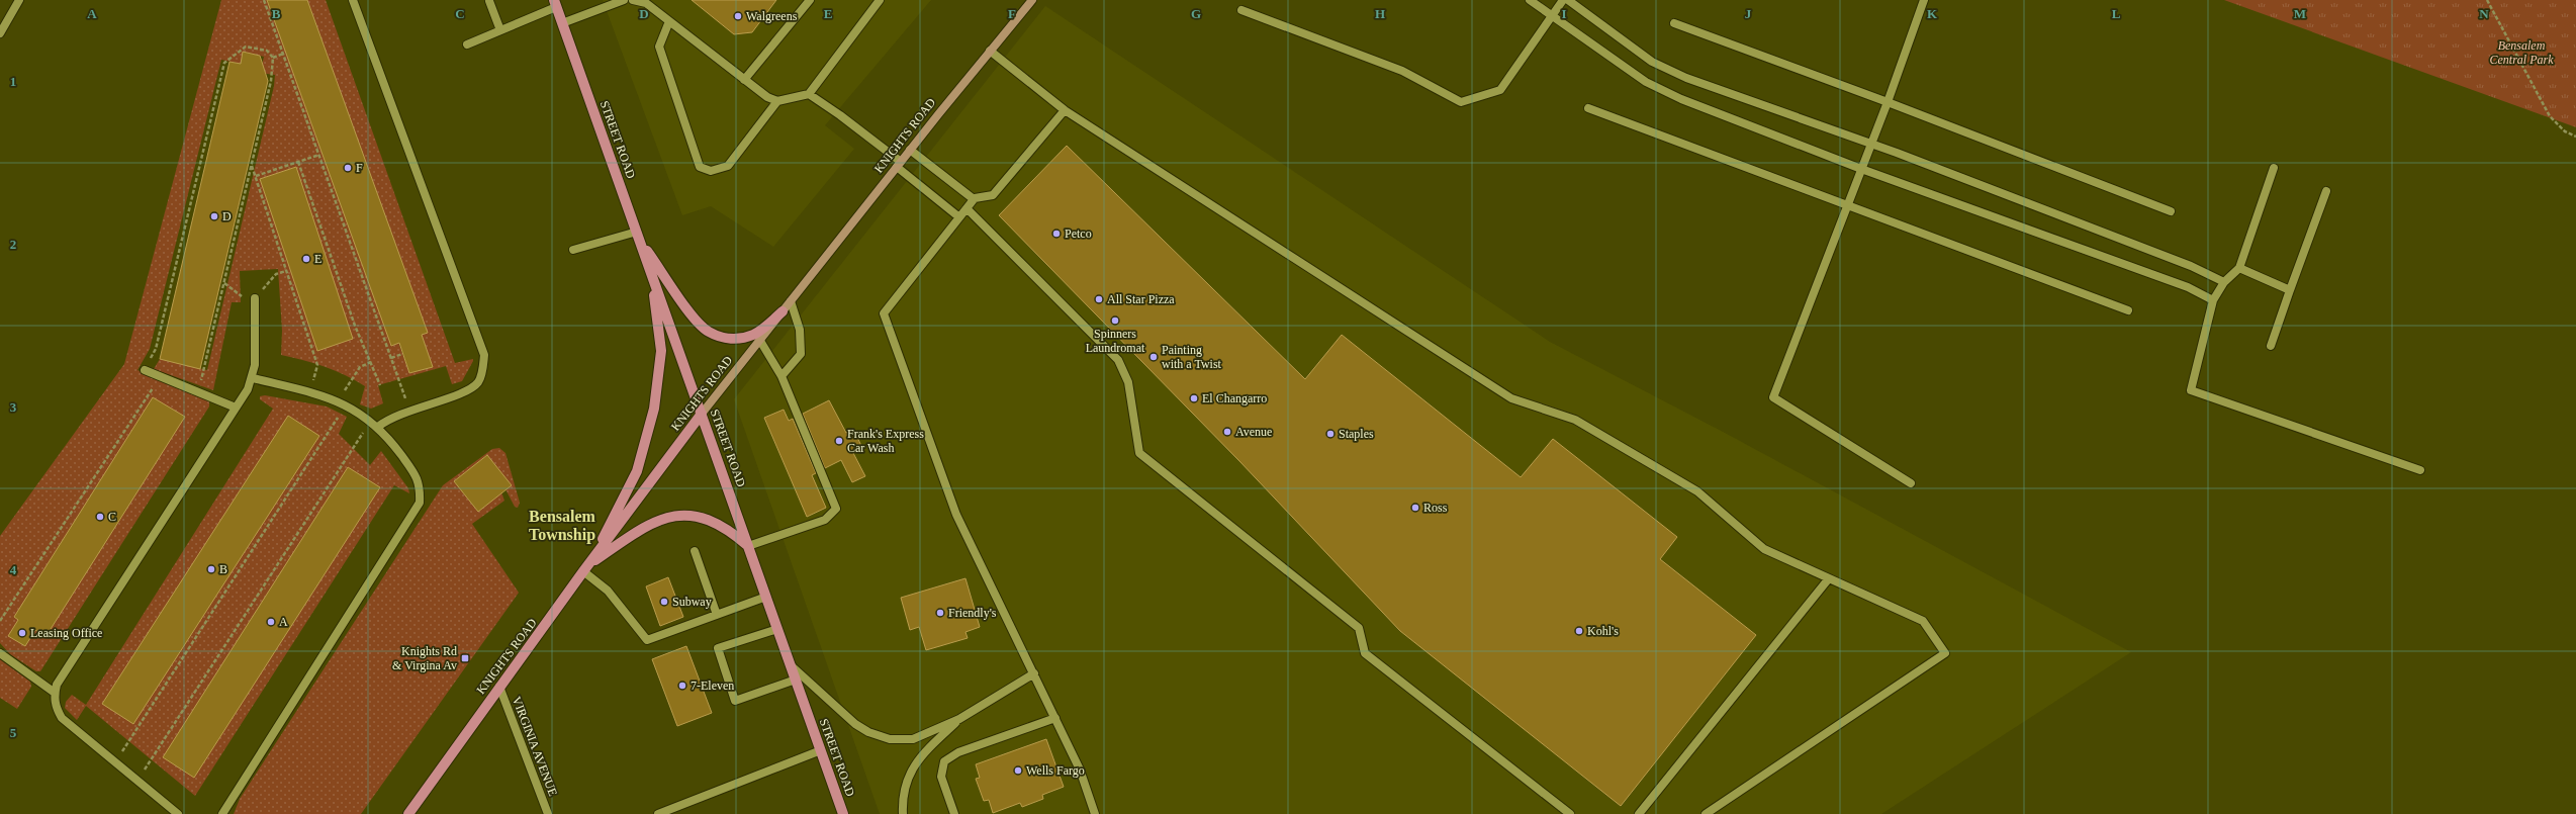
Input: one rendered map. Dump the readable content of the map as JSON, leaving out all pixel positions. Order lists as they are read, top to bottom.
{
  "streets": {
    "main road": ["KNIGHTS ROAD", "STREET ROAD"],
    "street": ["VIRGINIA AVENUE"]
  },
  "crossings": [
    ["KNIGHTS ROAD", "STREET ROAD"],
    ["KNIGHTS ROAD", "VIRGINIA AVENUE"]
  ],
  "districts": ["Bensalem Township"],
  "parks": ["Bensalem Central Park"],
  "places": {
    "other": [
      "Walgreens",
      "F",
      "D",
      "Petco",
      "E",
      "All Star Pizza",
      "Spinners Laundromat",
      "Painting with a Twist",
      "El Changarro",
      "Avenue",
      "Staples",
      "Frank's Express Car Wash",
      "Ross",
      "C",
      "B",
      "Subway",
      "Friendly's",
      "A",
      "Kohl's",
      "Leasing Office",
      "7-Eleven",
      "Wells Fargo"
    ],
    "transit": ["Knights Rd & Virgina Av"]
  },
  "grid": {
    "columns": [
      "A",
      "B",
      "C",
      "D",
      "E",
      "F",
      "G",
      "H",
      "I",
      "J",
      "K",
      "L",
      "M",
      "N"
    ],
    "rows": [
      "1",
      "2",
      "3",
      "4",
      "5"
    ]
  }
}
